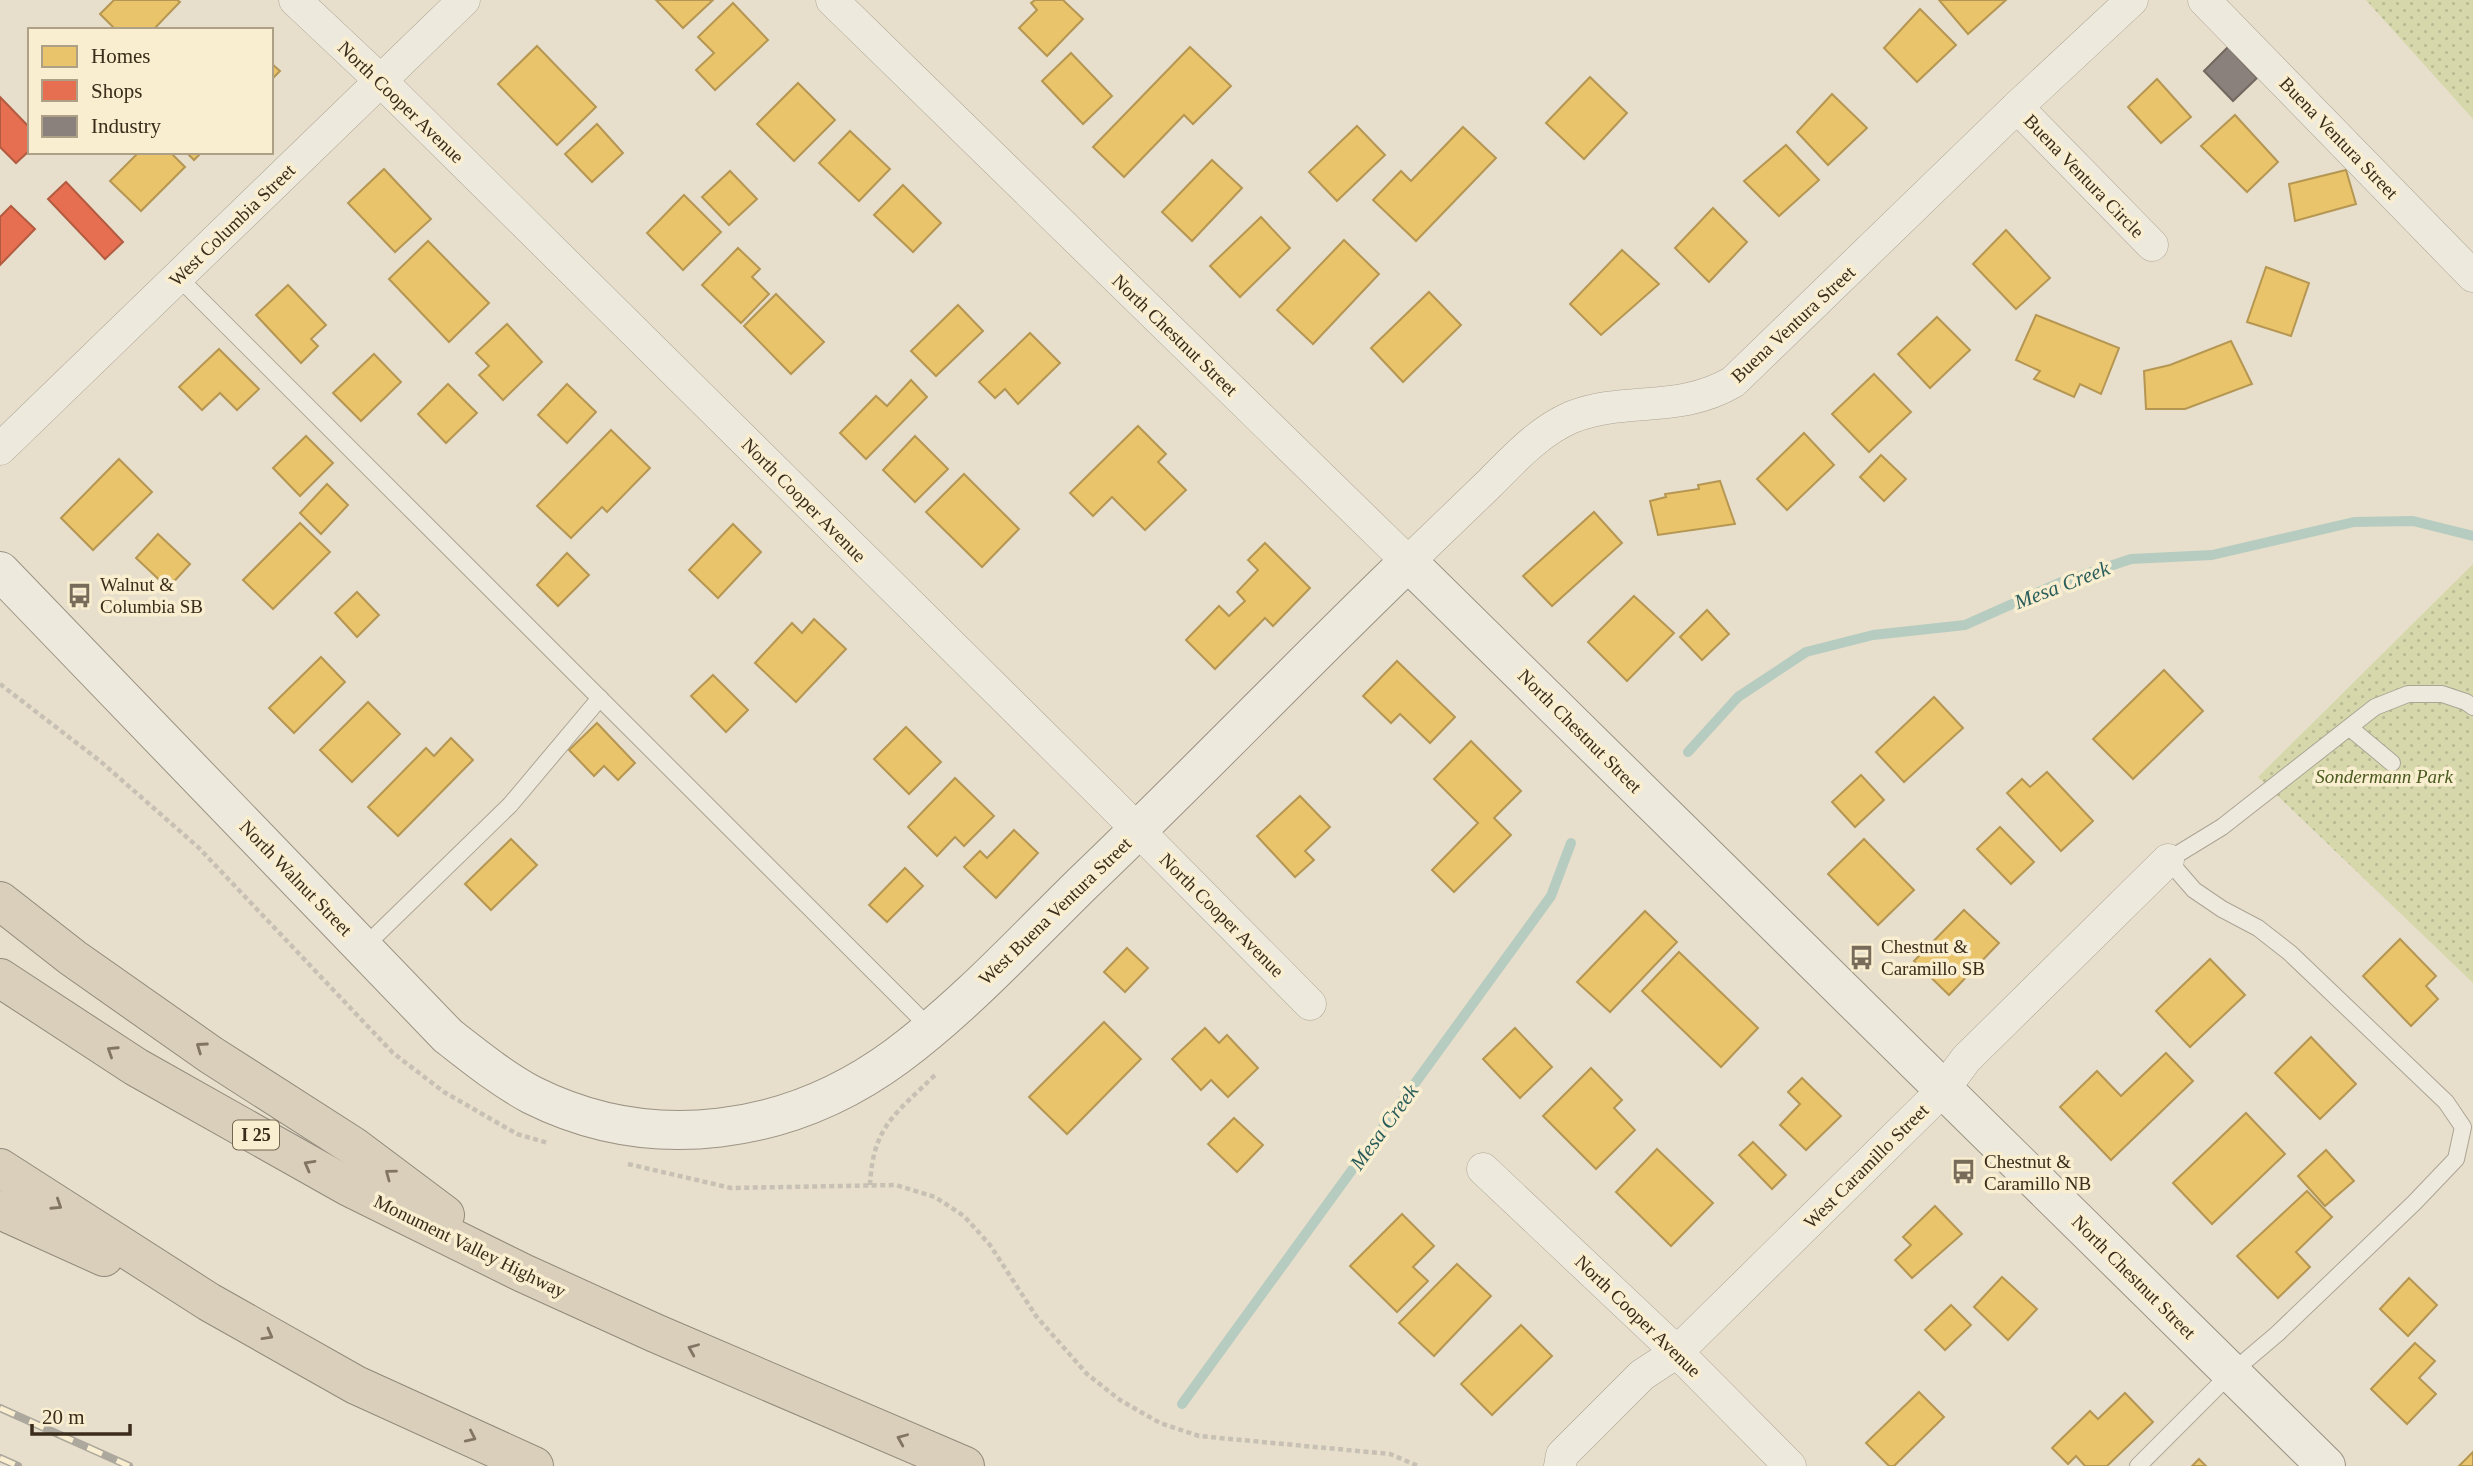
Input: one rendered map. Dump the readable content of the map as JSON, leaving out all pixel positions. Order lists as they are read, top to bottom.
{
  "streets": {
    "highway": ["I 25", "Monument Valley Highway"],
    "main road": ["North Chestnut Street", "North Walnut Street", "West Buena Ventura Street"],
    "street": [
      "North Cooper Avenue",
      "Buena Ventura Street",
      "Buena Ventura Circle",
      "West Columbia Street",
      "West Caramillo Street"
    ]
  },
  "crossings": [
    ["North Cooper Avenue", "West Columbia Street"],
    ["North Cooper Avenue", "West Buena Ventura Street"],
    ["North Cooper Avenue", "West Caramillo Street"],
    ["Buena Ventura Street", "Buena Ventura Circle"],
    ["Buena Ventura Street", "North Chestnut Street"],
    ["Buena Ventura Street", "West Buena Ventura Street"],
    ["North Chestnut Street", "West Buena Ventura Street"],
    ["North Chestnut Street", "West Caramillo Street"],
    ["North Walnut Street", "West Buena Ventura Street"]
  ],
  "water": ["Mesa Creek"],
  "parks": ["Sondermann Park"],
  "places": {
    "bus stop": ["Walnut & Columbia SB", "Chestnut & Caramillo SB", "Chestnut & Caramillo NB"]
  },
  "legend": ["Homes", "Shops", "Industry"],
  "scale_bar": "20 m"
}
